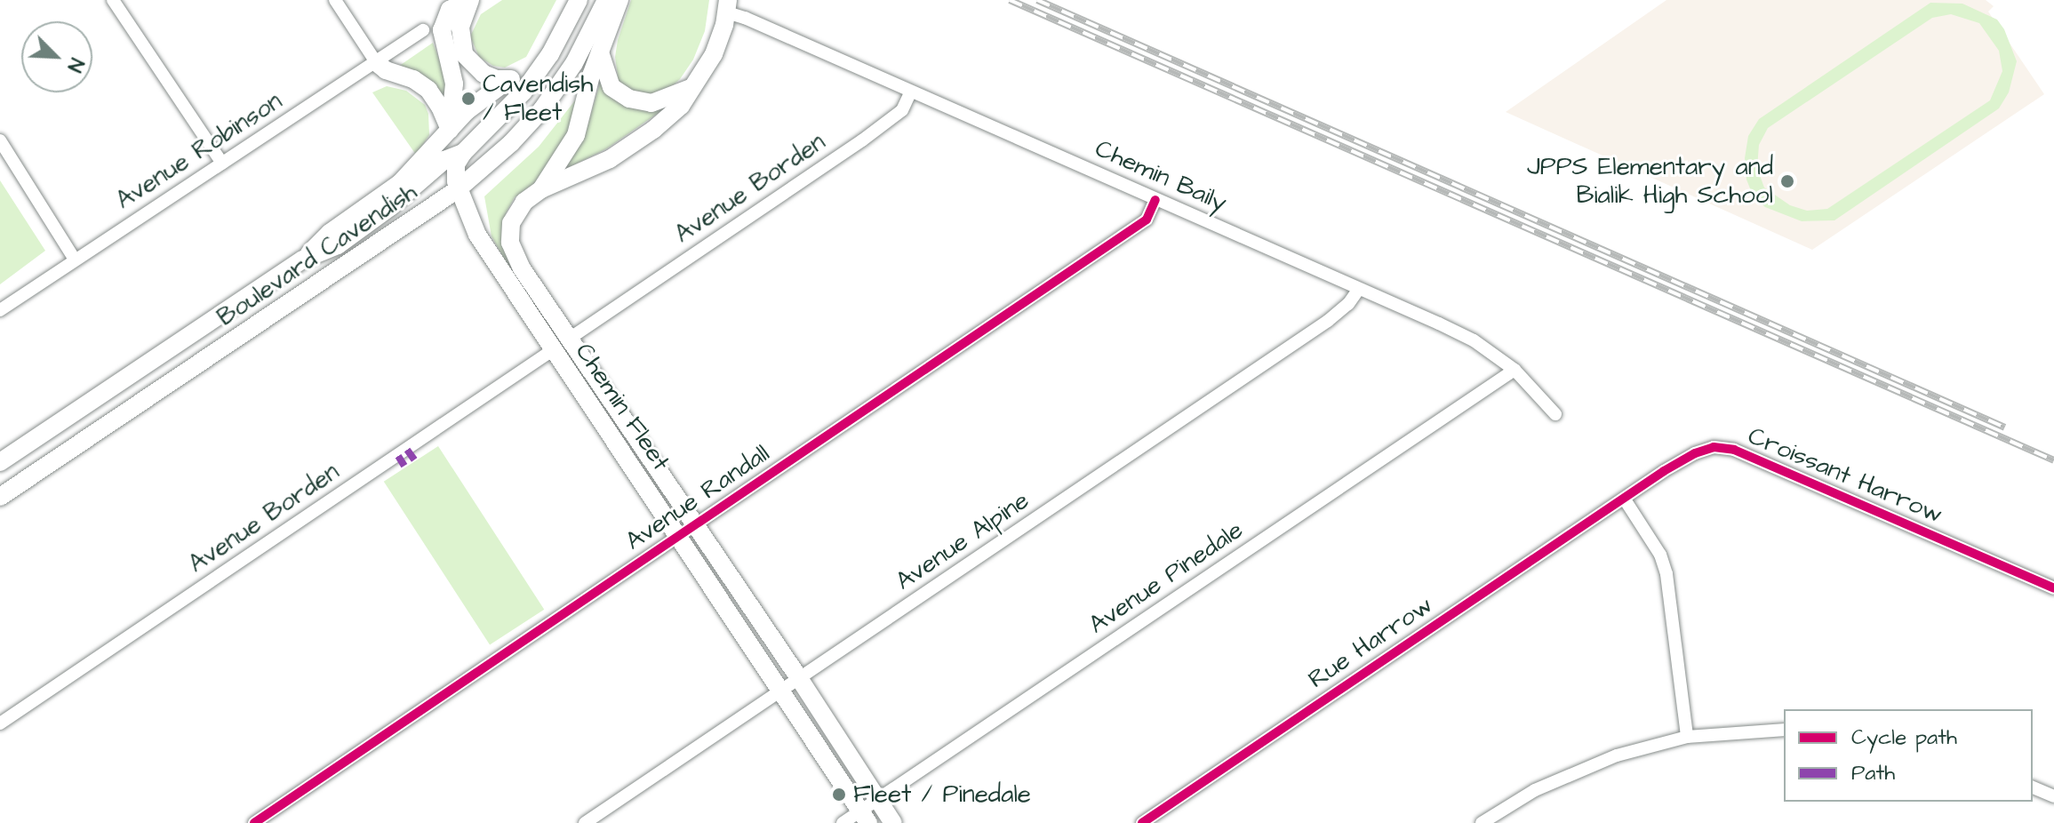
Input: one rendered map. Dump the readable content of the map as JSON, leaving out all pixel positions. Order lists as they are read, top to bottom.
{
  "streets": {
    "main road": ["Boulevard Cavendish", "Chemin Fleet"],
    "street": [
      "Avenue Robinson",
      "Chemin Baily",
      "Avenue Borden",
      "Croissant Harrow",
      "Avenue Randall",
      "Avenue Alpine",
      "Avenue Pinedale",
      "Rue Harrow"
    ]
  },
  "crossings": [
    ["Chemin Baily", "Avenue Borden"],
    ["Chemin Baily", "Avenue Randall"],
    ["Chemin Baily", "Avenue Alpine"],
    ["Chemin Baily", "Avenue Pinedale"],
    ["Avenue Borden", "Chemin Fleet"],
    ["Boulevard Cavendish", "Chemin Fleet"],
    ["Chemin Fleet", "Avenue Randall"],
    ["Chemin Fleet", "Avenue Alpine"],
    ["Chemin Fleet", "Avenue Pinedale"],
    ["Croissant Harrow", "Rue Harrow"]
  ],
  "places": ["Cavendish / Fleet", "JPPS Elementary and Bialik High School", "Fleet / Pinedale"],
  "legend": ["Cycle path", "Path"],
  "north": "bottom right"
}
